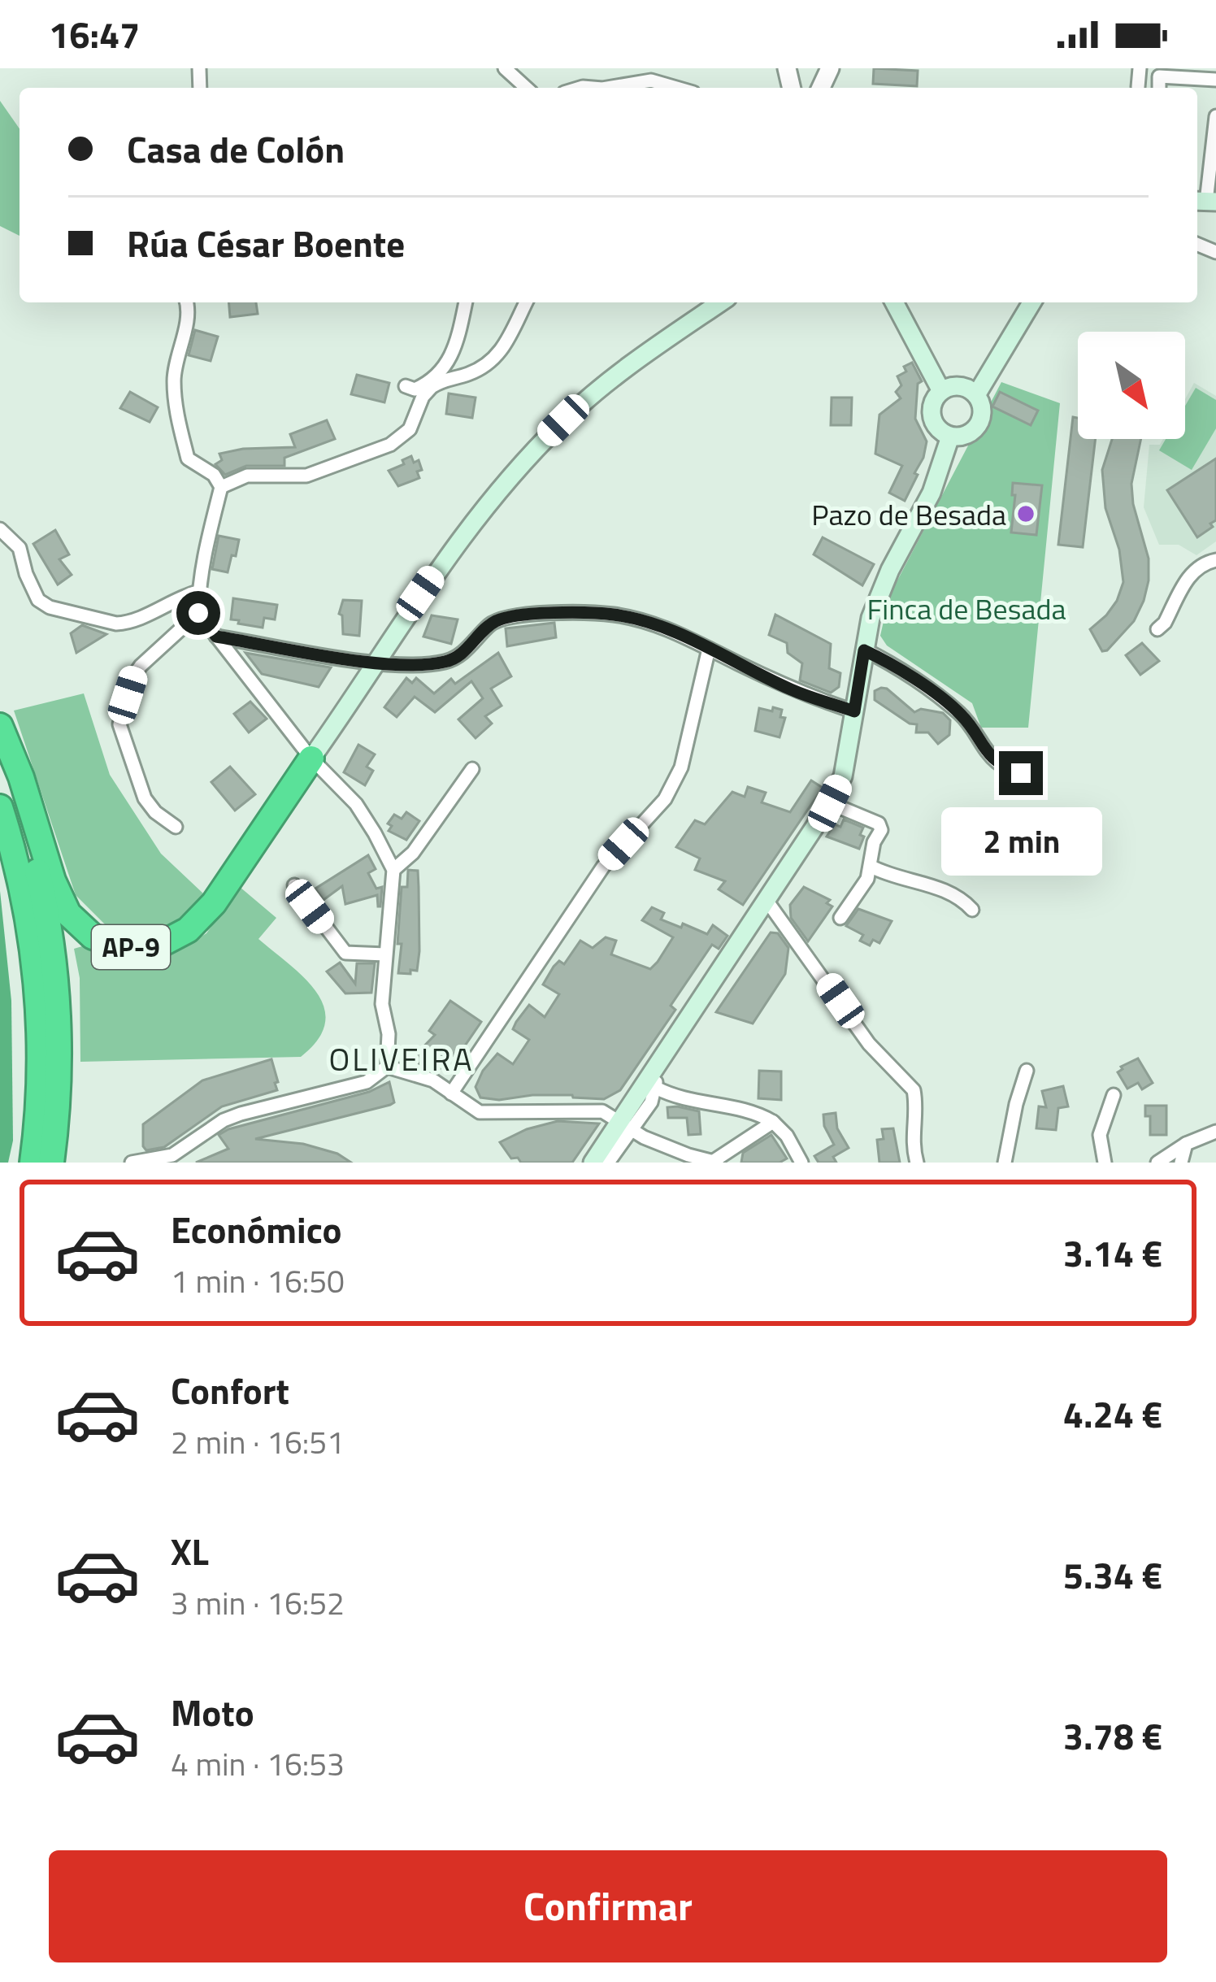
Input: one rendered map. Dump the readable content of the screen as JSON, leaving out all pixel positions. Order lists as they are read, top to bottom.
{
  "streets": {
    "highway": ["AP-9"]
  },
  "districts": ["OLIVEIRA"],
  "parks": ["Finca de Besada"],
  "places": ["Pazo de Besada"],
  "north": "bottom right",
  "page": {
    "status": "16:47",
    "banner": ["Casa de Colón", "Rúa César Boente"],
    "bubble": "2 min",
    "list": [
      {
        "name": "Económico",
        "note": "1 min · 16:50",
        "value": "3.14 €"
      },
      {
        "name": "Confort",
        "note": "2 min · 16:51",
        "value": "4.24 €"
      },
      {
        "name": "XL",
        "note": "3 min · 16:52",
        "value": "5.34 €"
      },
      {
        "name": "Moto",
        "note": "4 min · 16:53",
        "value": "3.78 €"
      }
    ],
    "buttons": "Confirmar"
  }
}
